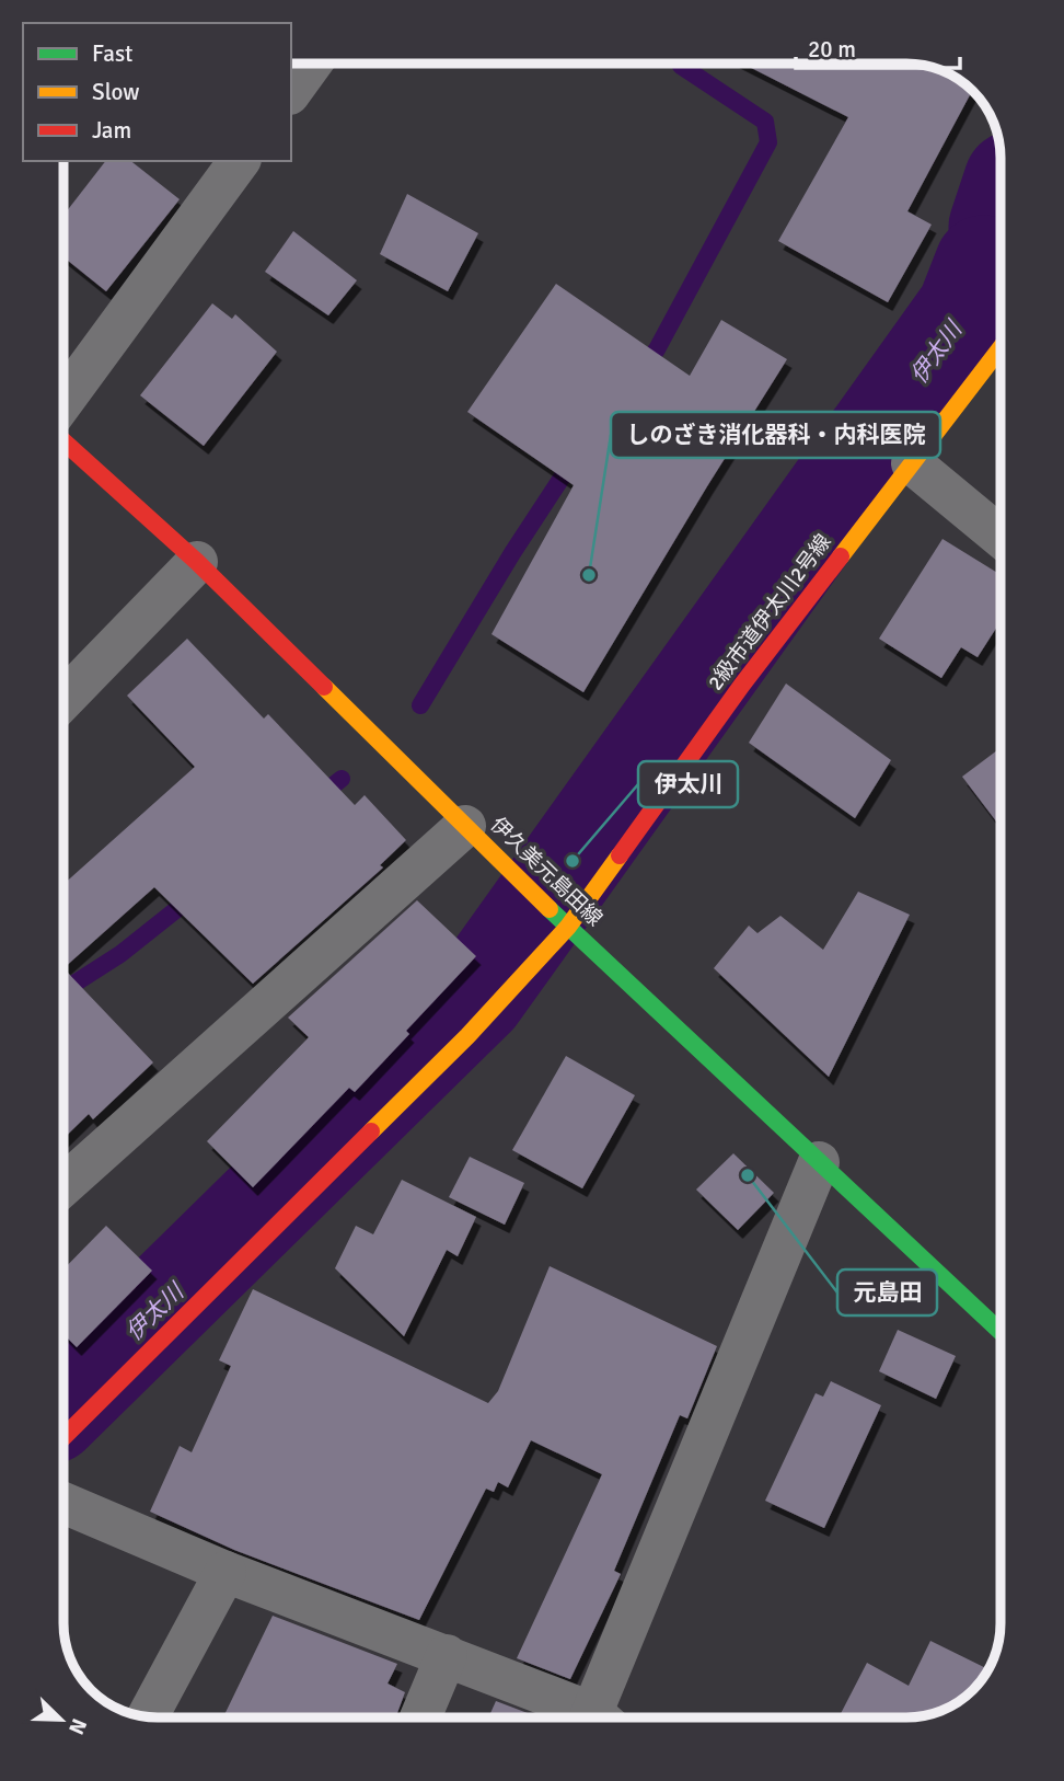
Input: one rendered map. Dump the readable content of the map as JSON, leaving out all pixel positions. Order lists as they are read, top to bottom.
{
  "streets": {
    "street": ["2級市道伊太川2号線", "伊久美元島田線"]
  },
  "crossings": [
    ["2級市道伊太川2号線", "伊久美元島田線"]
  ],
  "water": ["伊太川"],
  "places": ["しのざき消化器科・内科医院", "伊太川", "元島田"],
  "legend": ["Fast", "Slow", "Jam"],
  "scale_bar": "20 m",
  "north": "bottom right"
}
